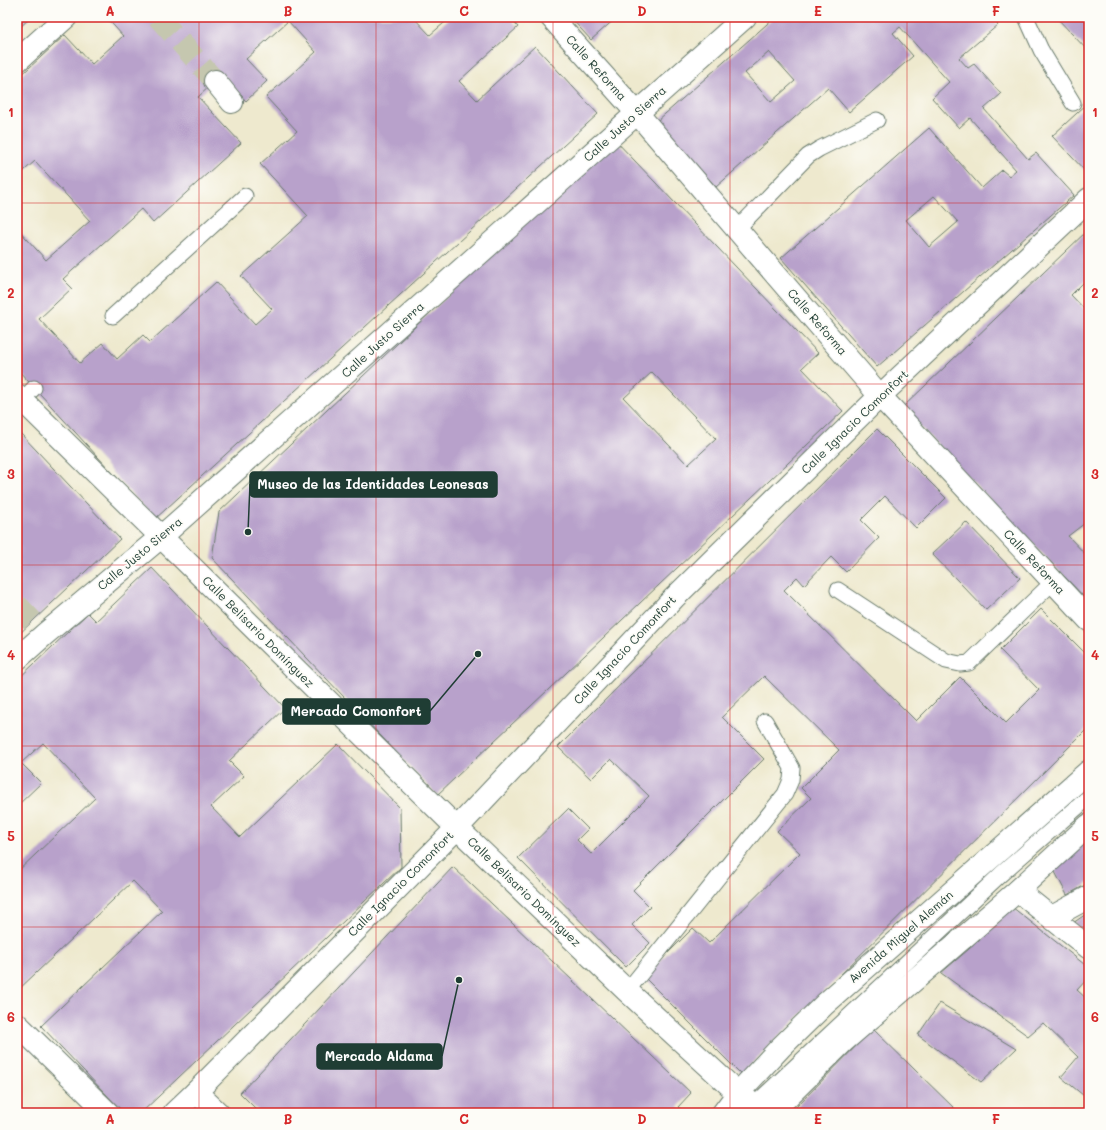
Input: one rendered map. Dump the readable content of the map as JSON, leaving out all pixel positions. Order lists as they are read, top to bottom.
{
  "streets": {
    "street": [
      "Calle Reforma",
      "Calle Justo Sierra",
      "Calle Ignacio Comonfort",
      "Calle Belisario Domínguez",
      "Avenida Miguel Alemán"
    ]
  },
  "crossings": [
    ["Calle Reforma", "Calle Justo Sierra"],
    ["Calle Reforma", "Calle Ignacio Comonfort"],
    ["Calle Justo Sierra", "Calle Belisario Domínguez"],
    ["Calle Ignacio Comonfort", "Calle Belisario Domínguez"],
    ["Calle Belisario Domínguez", "Avenida Miguel Alemán"]
  ],
  "places": ["Museo de las Identidades Leonesas", "Mercado Comonfort", "Mercado Aldama"],
  "grid": {
    "columns": [
      "A",
      "B",
      "C",
      "D",
      "E",
      "F"
    ],
    "rows": [
      "1",
      "2",
      "3",
      "4",
      "5",
      "6"
    ]
  }
}
